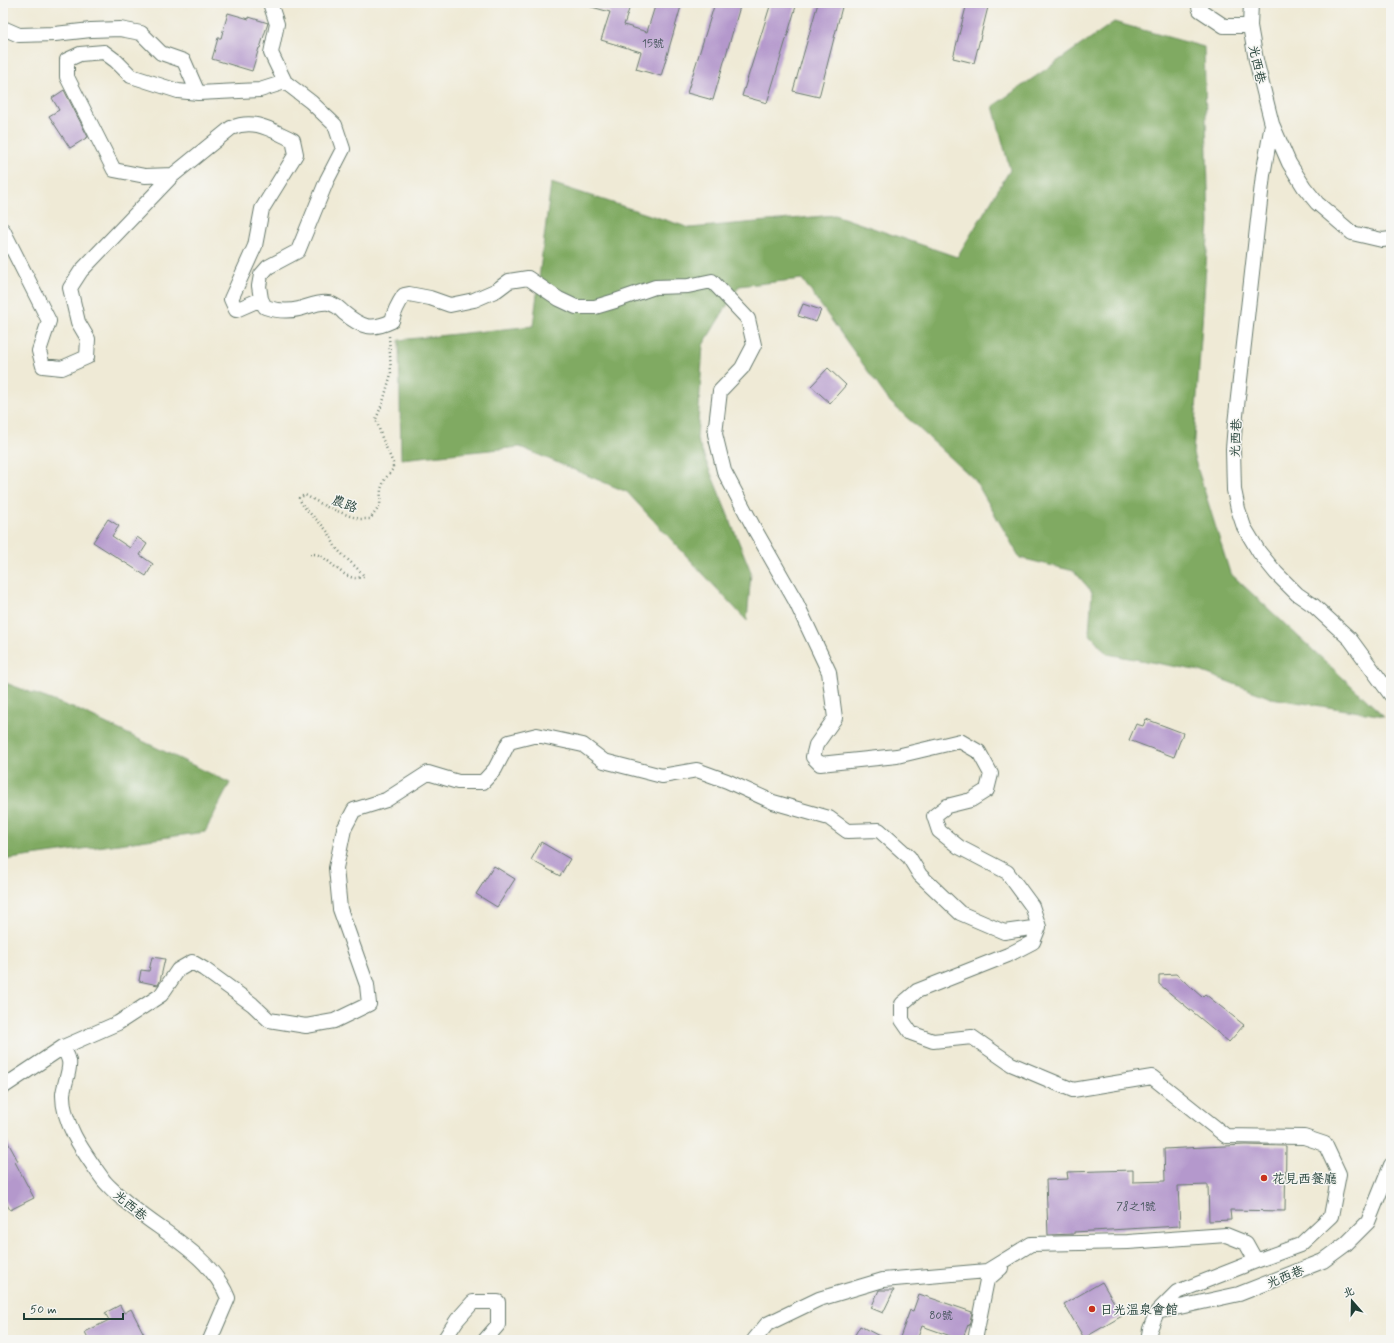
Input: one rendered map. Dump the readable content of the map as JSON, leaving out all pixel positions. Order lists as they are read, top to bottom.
{
  "streets": {
    "street": ["光西巷"],
    "path": ["農路"]
  },
  "places": ["花見西餐廳", "日光溫泉會館"],
  "house_numbers": ["15號", "78之1號", "80號"],
  "scale_bar": "50 m",
  "north": "top"
}
